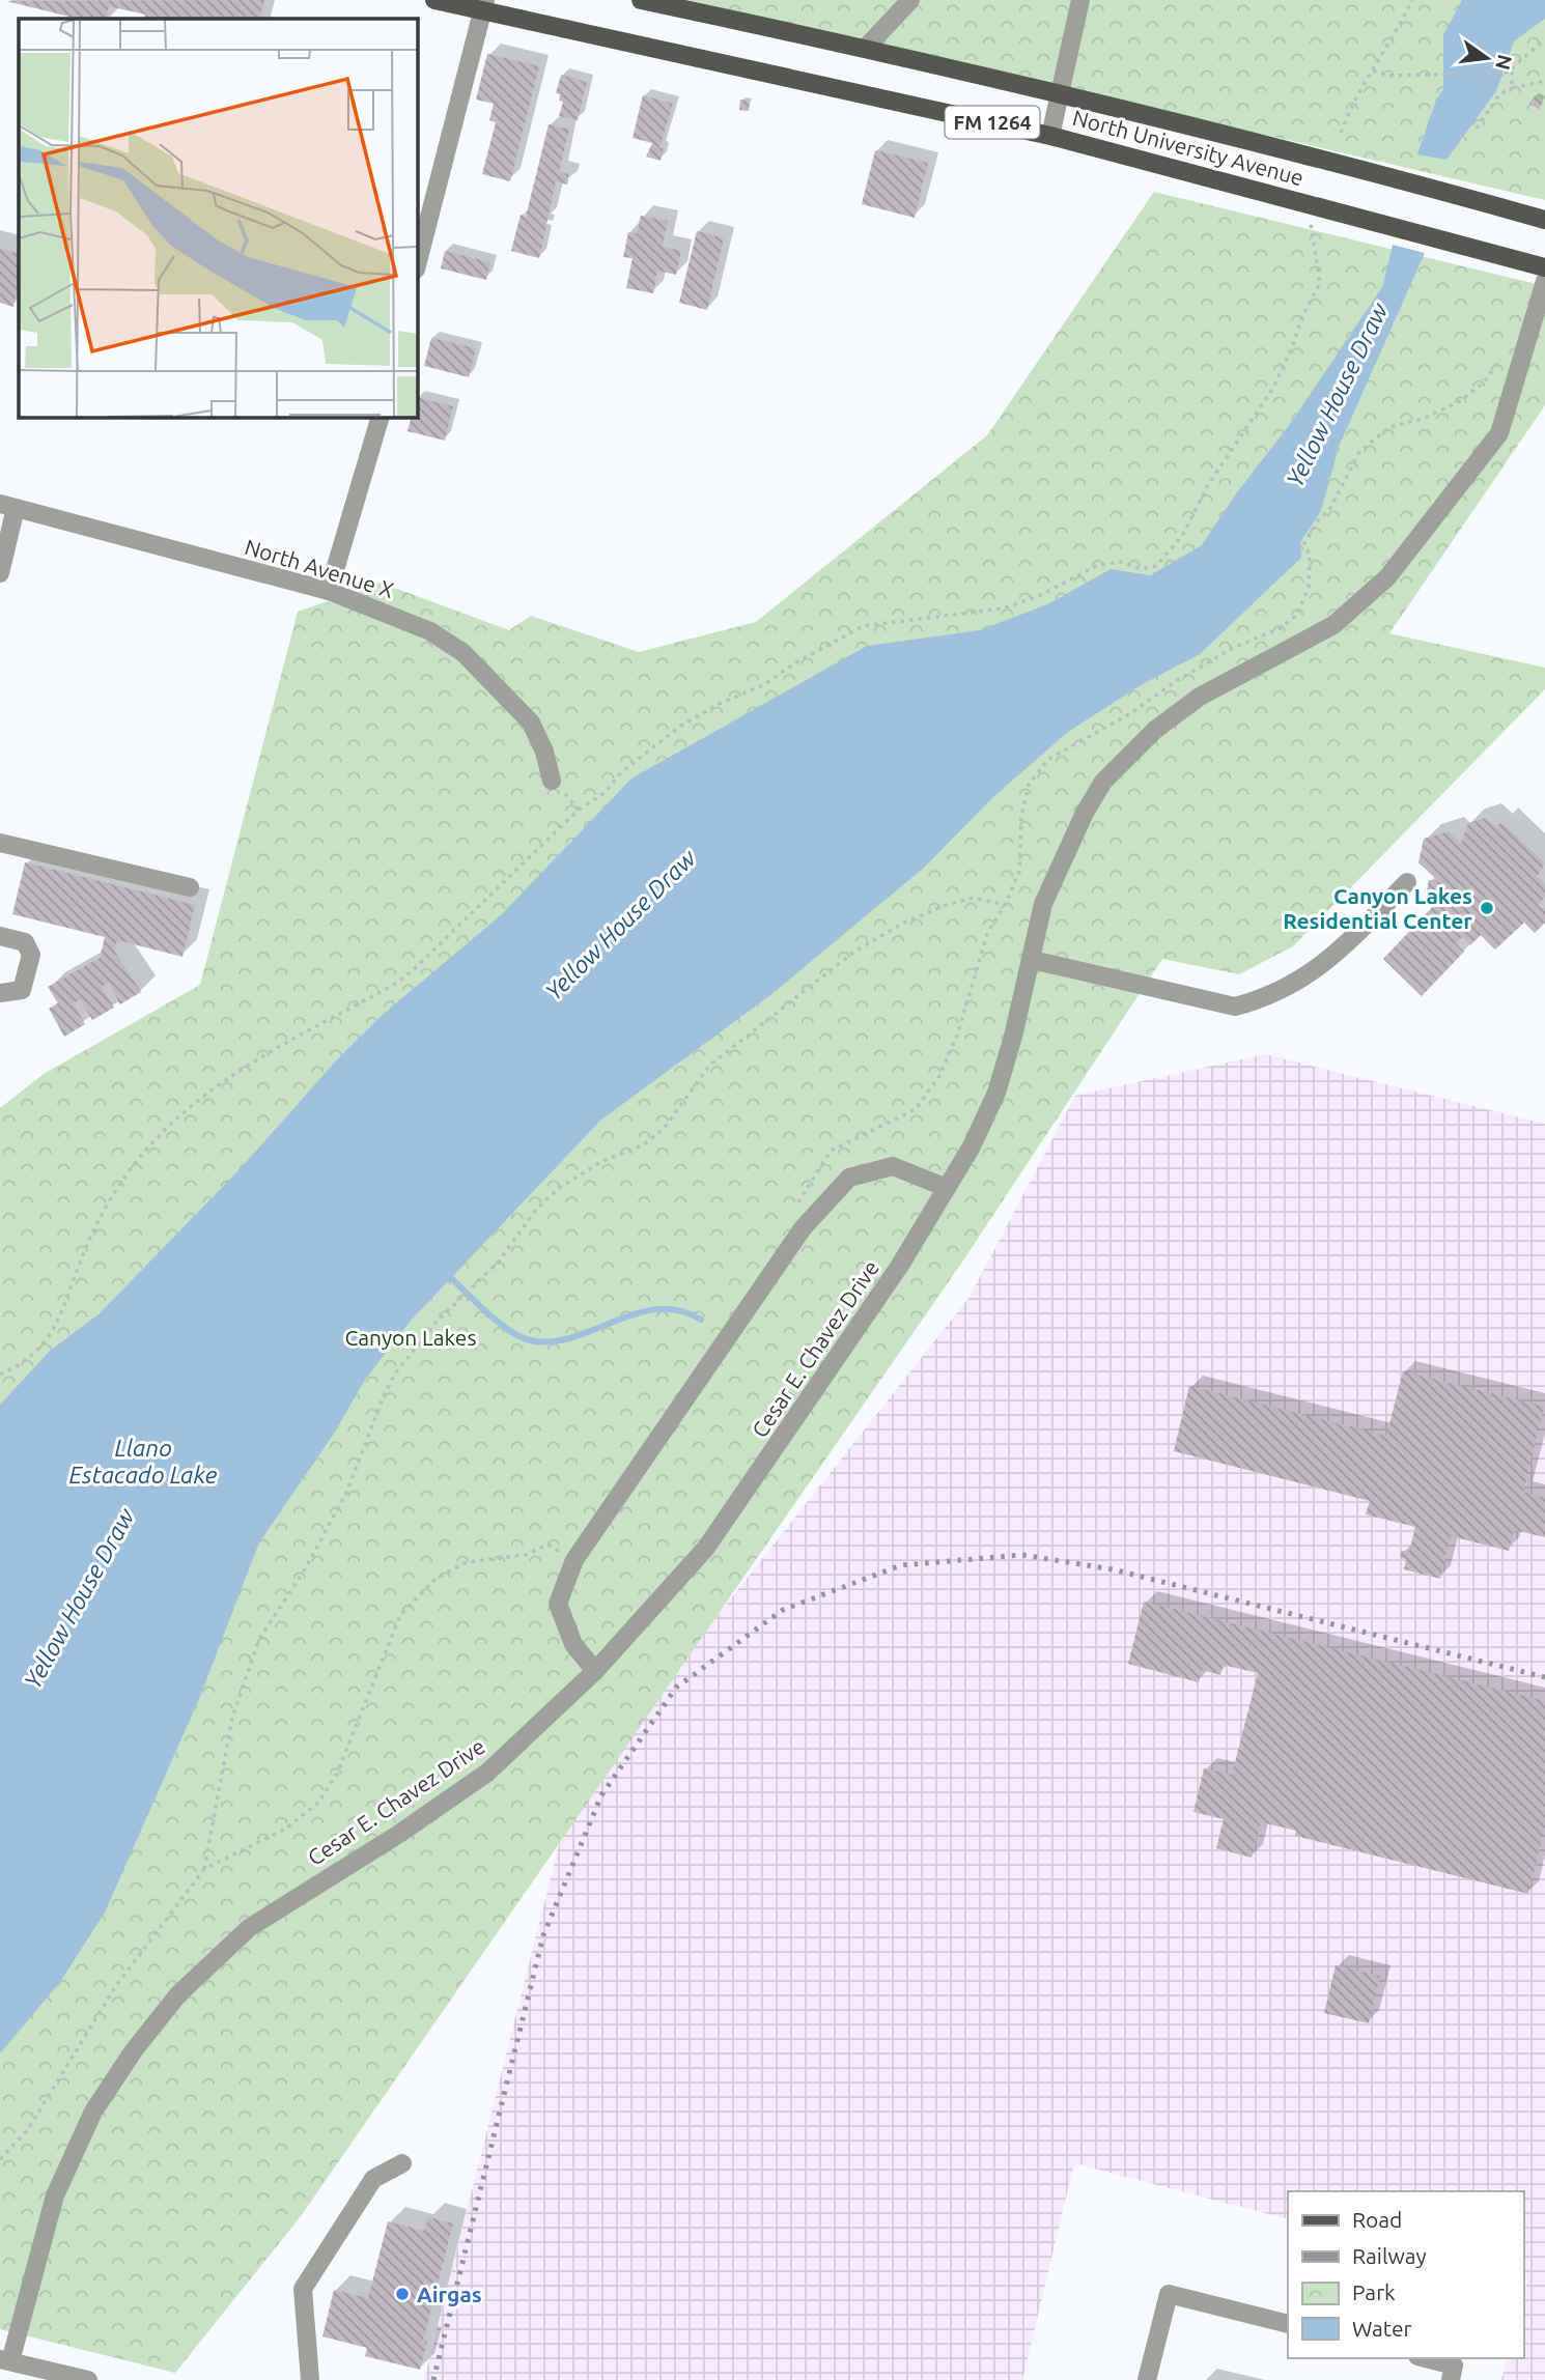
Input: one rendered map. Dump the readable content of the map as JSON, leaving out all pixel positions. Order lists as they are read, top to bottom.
{
  "streets": {
    "main road": ["FM 1264", "North University Avenue"],
    "street": ["North Avenue X", "Cesar E. Chavez Drive"]
  },
  "water": ["Yellow House Draw", "Llano Estacado Lake"],
  "parks": ["Canyon Lakes"],
  "places": ["Canyon Lakes Residential Center", "Airgas"],
  "legend": [
    "Road",
    "Railway",
    "Park",
    "Water"
  ],
  "north": "right"
}
